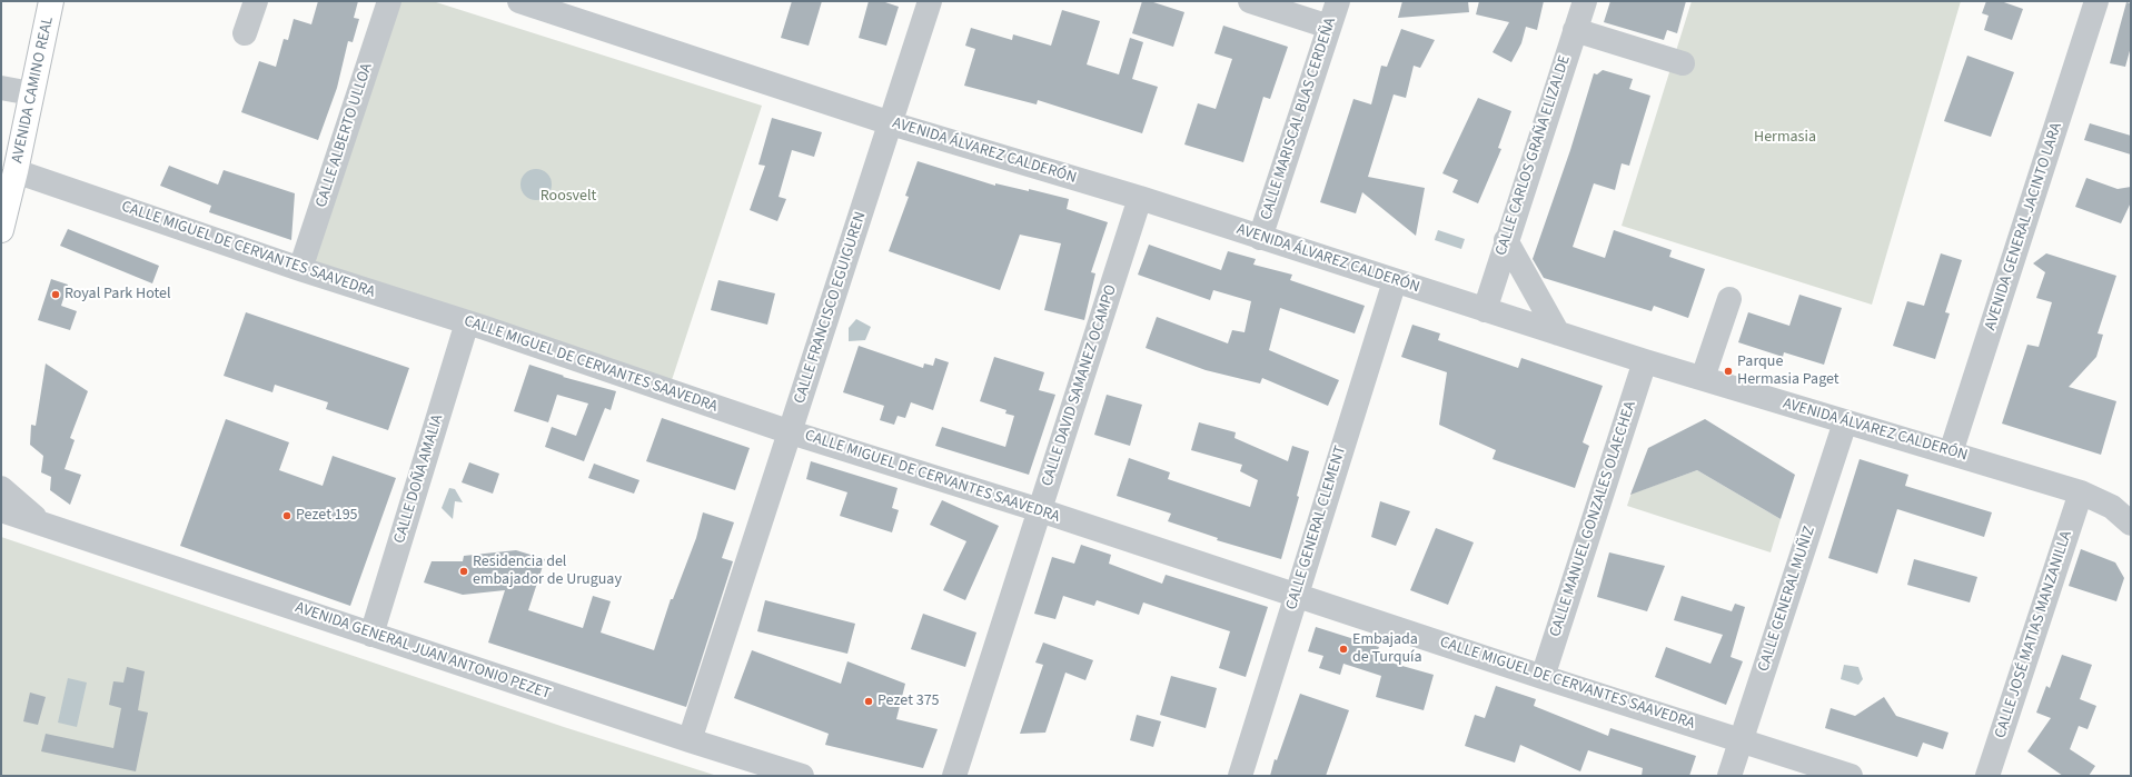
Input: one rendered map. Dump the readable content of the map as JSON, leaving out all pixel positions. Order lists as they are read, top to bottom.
{
  "streets": {
    "main road": ["AVENIDA CAMINO REAL"],
    "street": [
      "CALLE MARISCAL BLAS CERDEÑA",
      "CALLE ALBERTO ULLOA",
      "AVENIDA ÁLVAREZ CALDERÓN",
      "CALLE CARLOS GRAÑA ELIZALDE",
      "AVENIDA GENERAL JACINTO LARA",
      "CALLE MIGUEL DE CERVANTES SAAVEDRA",
      "CALLE FRANCISCO EGUIGUREN",
      "CALLE DAVID SAMANEZ OCAMPO",
      "CALLE DOÑA AMALIA",
      "CALLE MANUEL GONZALES OLAECHEA",
      "CALLE GENERAL CLEMENT",
      "CALLE GENERAL MUÑIZ",
      "CALLE JOSÉ MATIAS MANZANILLA",
      "AVENIDA GENERAL JUAN ANTONIO PEZET"
    ]
  },
  "crossings": [
    ["AVENIDA CAMINO REAL", "CALLE MIGUEL DE CERVANTES SAAVEDRA"],
    ["CALLE MARISCAL BLAS CERDEÑA", "AVENIDA ÁLVAREZ CALDERÓN"],
    ["CALLE ALBERTO ULLOA", "CALLE MIGUEL DE CERVANTES SAAVEDRA"],
    ["AVENIDA ÁLVAREZ CALDERÓN", "CALLE CARLOS GRAÑA ELIZALDE"],
    ["AVENIDA ÁLVAREZ CALDERÓN", "AVENIDA GENERAL JACINTO LARA"],
    ["AVENIDA ÁLVAREZ CALDERÓN", "CALLE FRANCISCO EGUIGUREN"],
    ["AVENIDA ÁLVAREZ CALDERÓN", "CALLE DAVID SAMANEZ OCAMPO"],
    ["AVENIDA ÁLVAREZ CALDERÓN", "CALLE MANUEL GONZALES OLAECHEA"],
    ["AVENIDA ÁLVAREZ CALDERÓN", "CALLE GENERAL CLEMENT"],
    ["AVENIDA ÁLVAREZ CALDERÓN", "CALLE GENERAL MUÑIZ"],
    ["AVENIDA ÁLVAREZ CALDERÓN", "CALLE JOSÉ MATIAS MANZANILLA"],
    ["CALLE MIGUEL DE CERVANTES SAAVEDRA", "CALLE FRANCISCO EGUIGUREN"],
    ["CALLE MIGUEL DE CERVANTES SAAVEDRA", "CALLE DAVID SAMANEZ OCAMPO"],
    ["CALLE MIGUEL DE CERVANTES SAAVEDRA", "CALLE DOÑA AMALIA"],
    ["CALLE MIGUEL DE CERVANTES SAAVEDRA", "CALLE MANUEL GONZALES OLAECHEA"],
    ["CALLE MIGUEL DE CERVANTES SAAVEDRA", "CALLE GENERAL CLEMENT"],
    ["CALLE MIGUEL DE CERVANTES SAAVEDRA", "CALLE GENERAL MUÑIZ"],
    ["CALLE FRANCISCO EGUIGUREN", "AVENIDA GENERAL JUAN ANTONIO PEZET"],
    ["CALLE DOÑA AMALIA", "AVENIDA GENERAL JUAN ANTONIO PEZET"]
  ],
  "parks": ["Hermasia", "Roosvelt"],
  "places": [
    "Royal Park Hotel",
    "Parque Hermasia Paget",
    "Pezet 195",
    "Residencia del embajador de Uruguay",
    "Embajada de Turquía",
    "Pezet 375"
  ]
}
